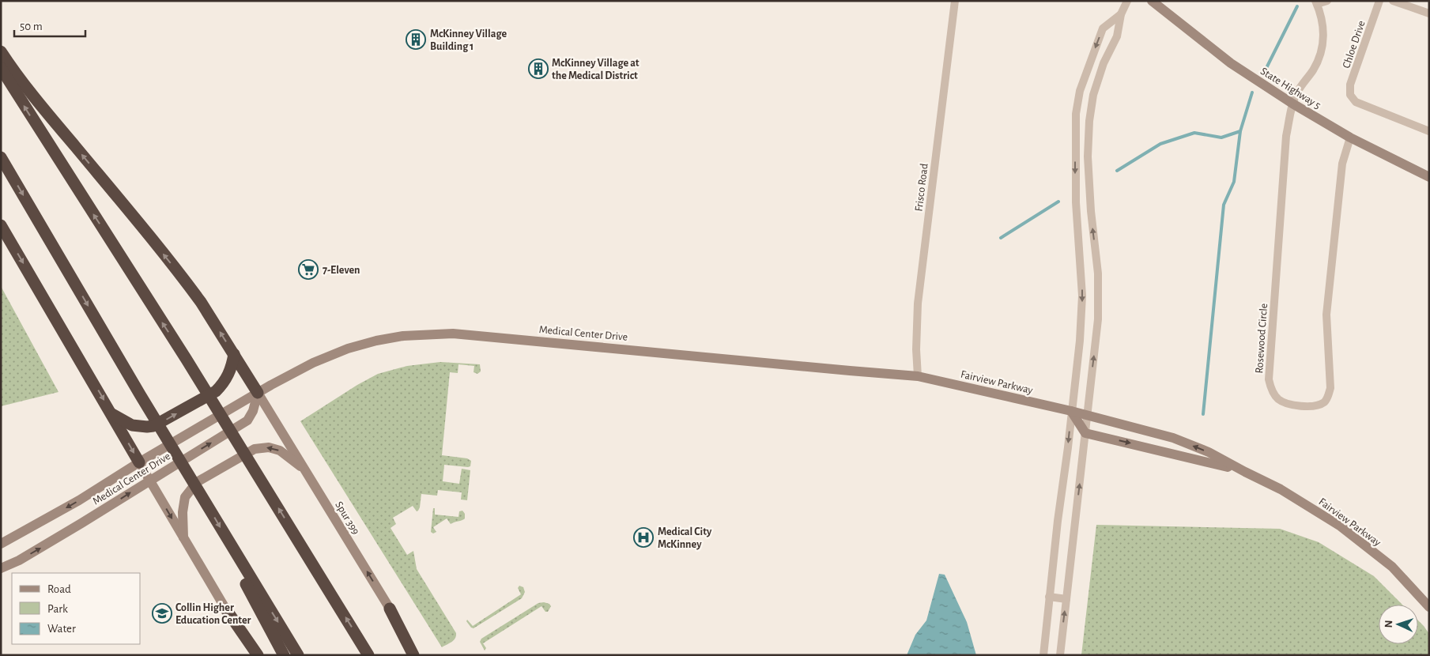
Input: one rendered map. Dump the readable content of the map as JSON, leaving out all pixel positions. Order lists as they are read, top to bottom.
{
  "streets": {
    "street": [
      "Chloe Drive",
      "State Highway 5",
      "Frisco Road",
      "Medical Center Drive",
      "Rosewood Circle",
      "Fairview Parkway",
      "Spur 399"
    ]
  },
  "crossings": [
    ["State Highway 5", "Rosewood Circle"],
    ["Frisco Road", "Medical Center Drive"],
    ["Frisco Road", "Fairview Parkway"],
    ["Medical Center Drive", "Fairview Parkway"],
    ["Medical Center Drive", "Spur 399"]
  ],
  "one_way": ["Spur 399"],
  "places": {
    "building": ["McKinney Village Building 1", "McKinney Village at the Medical District"],
    "supermarket": ["7-Eleven"],
    "hospital": ["Medical City McKinney"],
    "school or university": ["Collin Higher Education Center"]
  },
  "legend": ["Road", "Park", "Water"],
  "scale_bar": "50 m",
  "north": "left"
}
